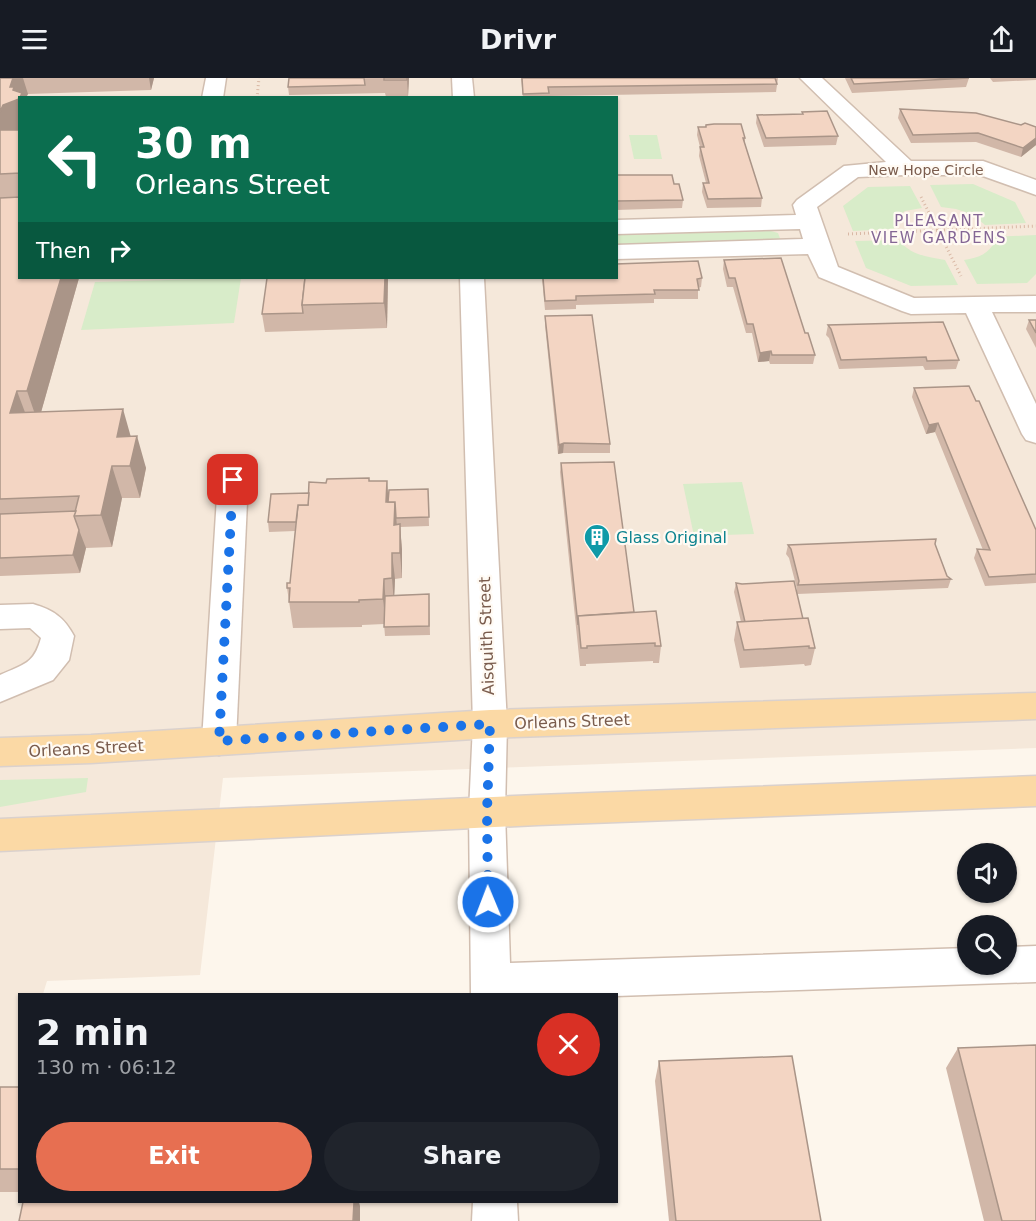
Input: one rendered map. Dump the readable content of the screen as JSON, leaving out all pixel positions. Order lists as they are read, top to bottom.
{
  "streets": {
    "main road": ["Orleans Street"],
    "street": ["New Hope Circle", "Aisquith Street"]
  },
  "crossings": [
    ["Aisquith Street", "Orleans Street"]
  ],
  "districts": ["PLEASANT VIEW GARDENS"],
  "places": {
    "building": ["Glass Original"]
  },
  "page": {
    "header": "Drivr",
    "turn": ["30 m", "Orleans Street"],
    "then": "Then",
    "heading": ["2 min", "130 m · 06:12"],
    "buttons": ["Exit", "Share"]
  }
}
